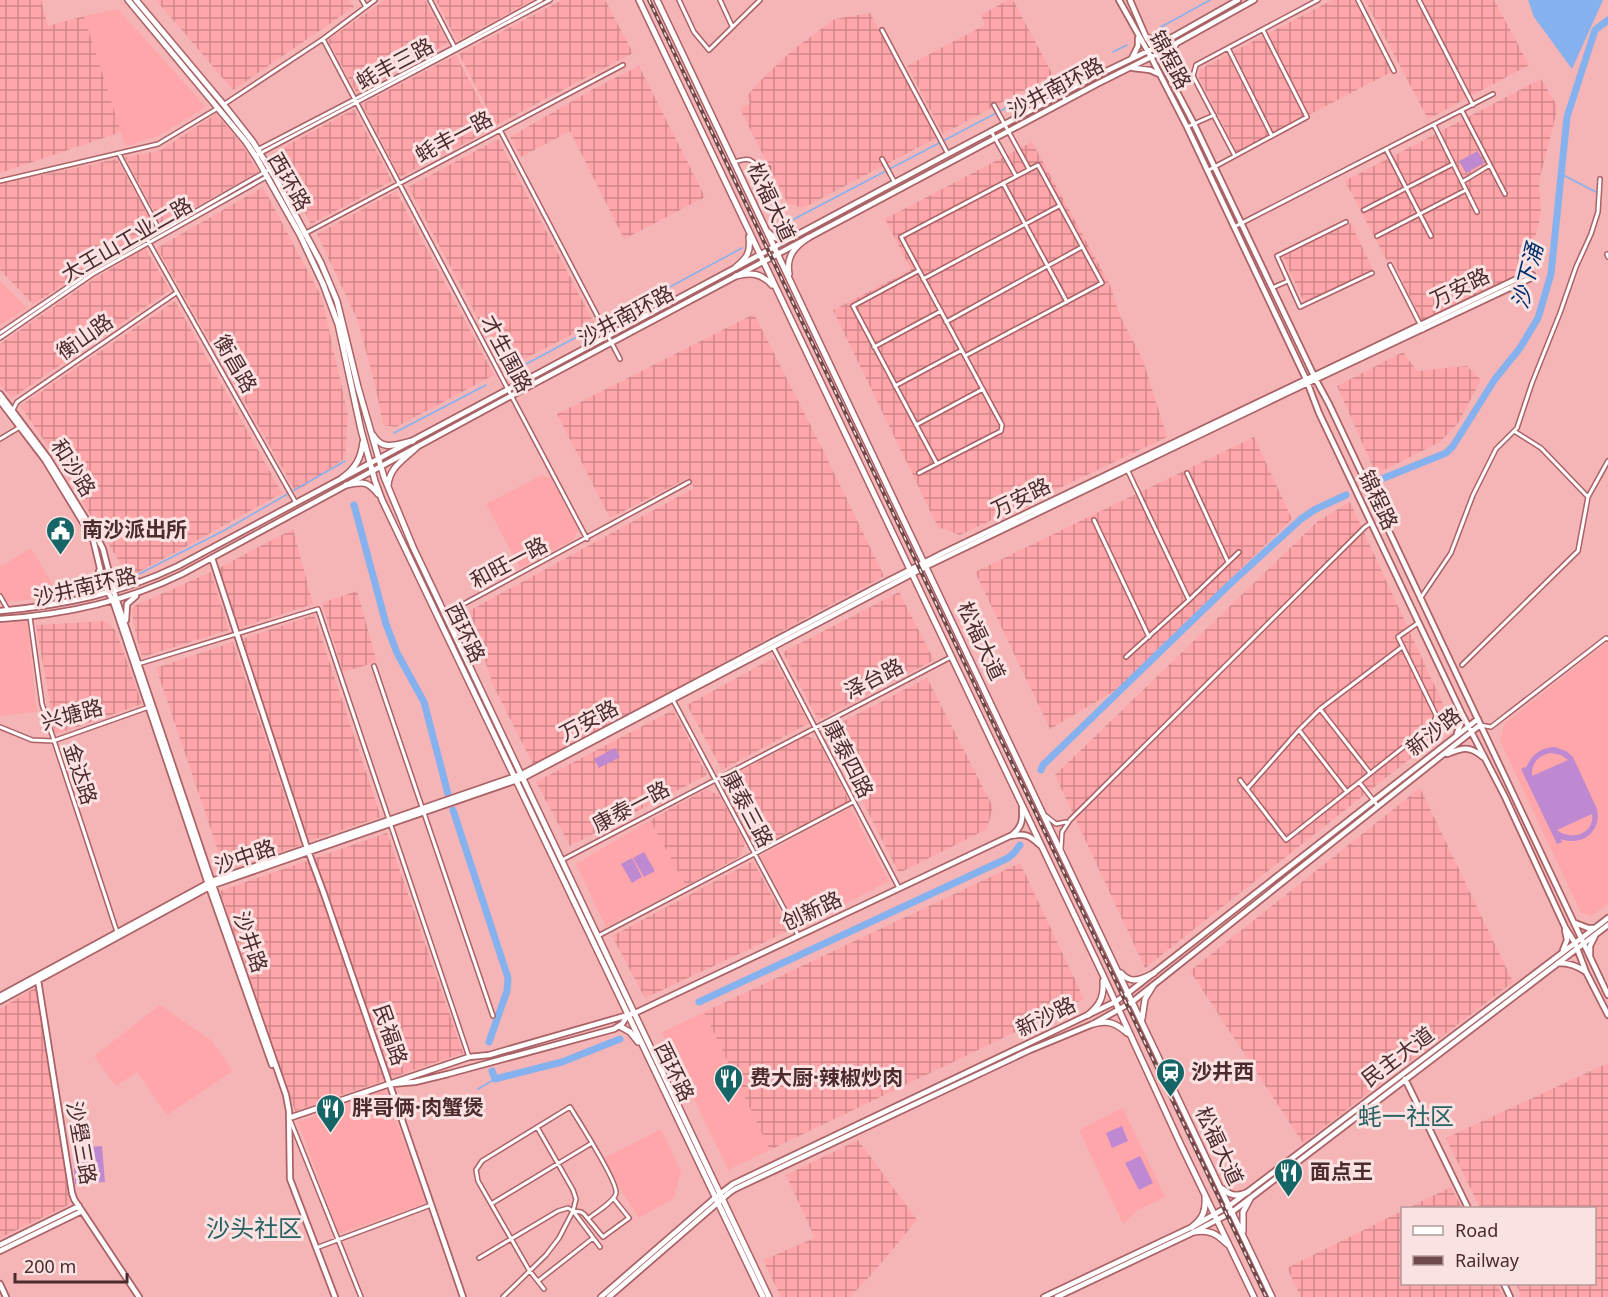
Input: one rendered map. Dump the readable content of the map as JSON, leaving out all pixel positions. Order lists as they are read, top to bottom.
{
  "streets": {
    "main road": [
      "锦程路",
      "沙井南环路",
      "西环路",
      "松福大道",
      "万安路",
      "和沙路",
      "新沙路",
      "沙中路",
      "创新路",
      "沙井路",
      "民福路",
      "民主大道",
      "沙壆三路"
    ],
    "street": [
      "蚝丰三路",
      "蚝丰一路",
      "大王山工业二路",
      "衡山路",
      "才生围路",
      "衡昌路",
      "和旺一路",
      "泽台路",
      "兴塘路",
      "康泰四路",
      "金达路",
      "康泰一路",
      "康泰三路"
    ]
  },
  "crossings": [
    ["锦程路", "沙井南环路"],
    ["锦程路", "万安路"],
    ["锦程路", "新沙路"],
    ["锦程路", "民主大道"],
    ["蚝丰三路", "西环路"],
    ["蚝丰三路", "才生围路"],
    ["沙井南环路", "西环路"],
    ["沙井南环路", "松福大道"],
    ["沙井南环路", "才生围路"],
    ["沙井南环路", "衡昌路"],
    ["沙井南环路", "和沙路"],
    ["沙井南环路", "金达路"],
    ["沙井南环路", "沙井路"],
    ["沙井南环路", "民福路"],
    ["蚝丰一路", "西环路"],
    ["蚝丰一路", "才生围路"],
    ["西环路", "大王山工业二路"],
    ["西环路", "万安路"],
    ["西环路", "和旺一路"],
    ["西环路", "新沙路"],
    ["西环路", "康泰一路"],
    ["西环路", "沙中路"],
    ["西环路", "创新路"],
    ["松福大道", "万安路"],
    ["松福大道", "泽台路"],
    ["松福大道", "新沙路"],
    ["松福大道", "民主大道"],
    ["大王山工业二路", "衡昌路"],
    ["万安路", "康泰四路"],
    ["万安路", "康泰三路"],
    ["万安路", "沙中路"],
    ["衡山路", "衡昌路"],
    ["衡山路", "和沙路"],
    ["才生围路", "和旺一路"],
    ["和沙路", "沙井路"],
    ["泽台路", "康泰四路"],
    ["泽台路", "康泰一路"],
    ["泽台路", "康泰三路"],
    ["兴塘路", "金达路"],
    ["兴塘路", "沙井路"],
    ["康泰四路", "创新路"],
    ["金达路", "沙中路"],
    ["康泰一路", "康泰三路"],
    ["康泰三路", "创新路"],
    ["沙中路", "沙井路"],
    ["沙中路", "民福路"],
    ["沙中路", "沙壆三路"],
    ["创新路", "沙井路"],
    ["创新路", "民福路"]
  ],
  "districts": ["蚝一社区", "沙头社区"],
  "water": ["沙下涌"],
  "places": {
    "public building": ["南沙派出所"],
    "station": ["沙井西"],
    "restaurant": ["费大厨·辣椒炒肉", "胖哥俩·肉蟹煲", "面点王"]
  },
  "legend": ["Road", "Railway"],
  "scale_bar": "200 m"
}
